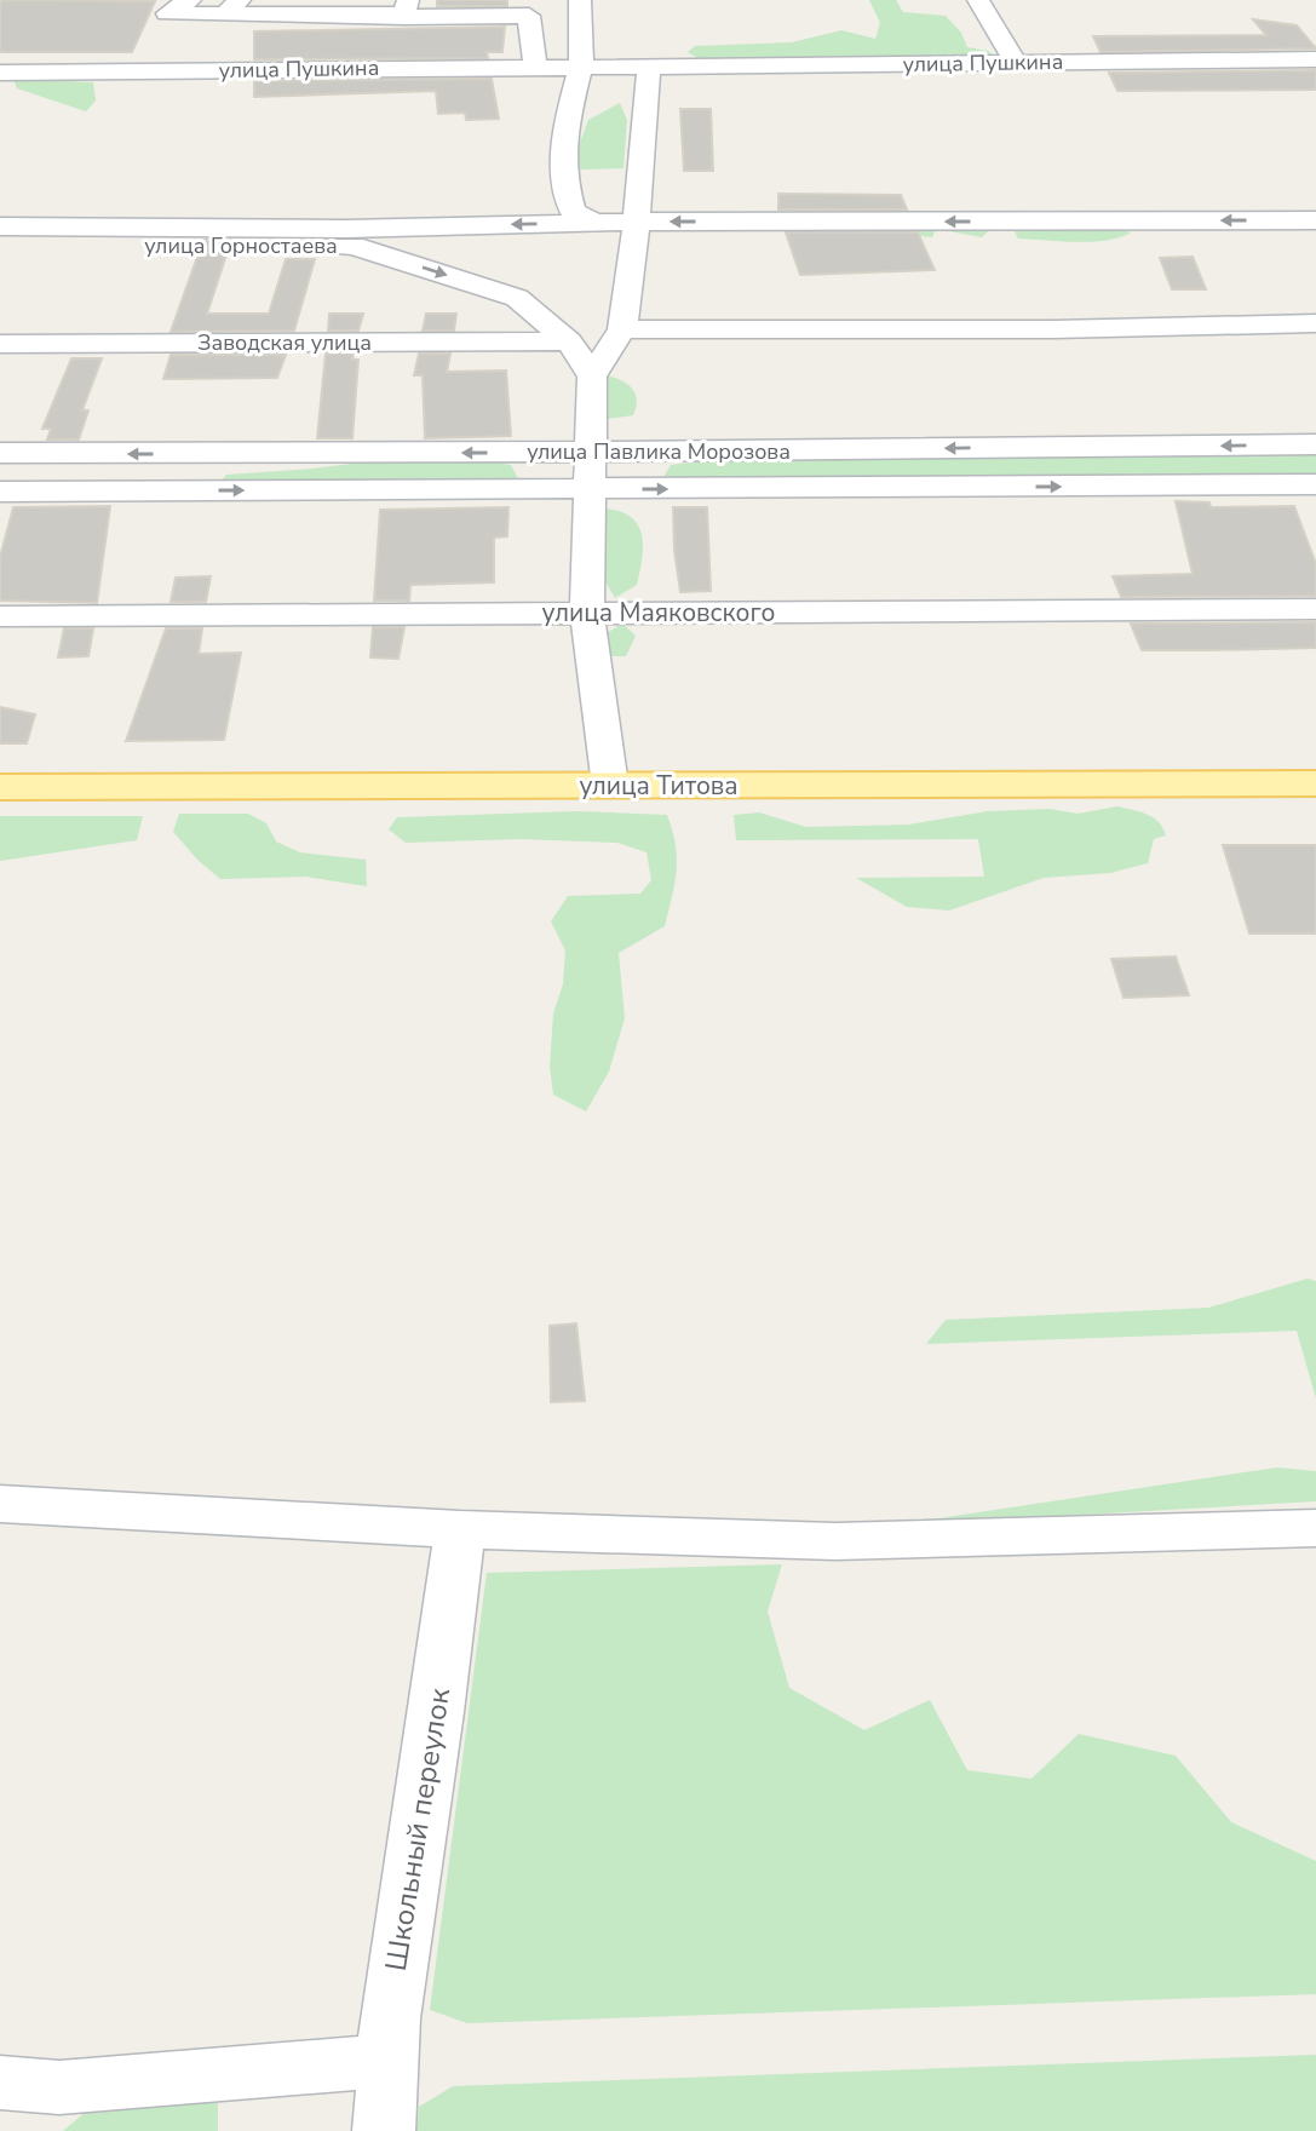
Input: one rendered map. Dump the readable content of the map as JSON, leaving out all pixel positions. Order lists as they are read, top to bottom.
{
  "streets": {
    "main road": ["улица Титова"],
    "street": [
      "улица Пушкина",
      "улица Горностаева",
      "Заводская улица",
      "улица Павлика Морозова",
      "улица Маяковского",
      "Школьный переулок"
    ]
  },
  "crossings": [
    ["улица Горностаева", "Заводская улица"]
  ]
}
